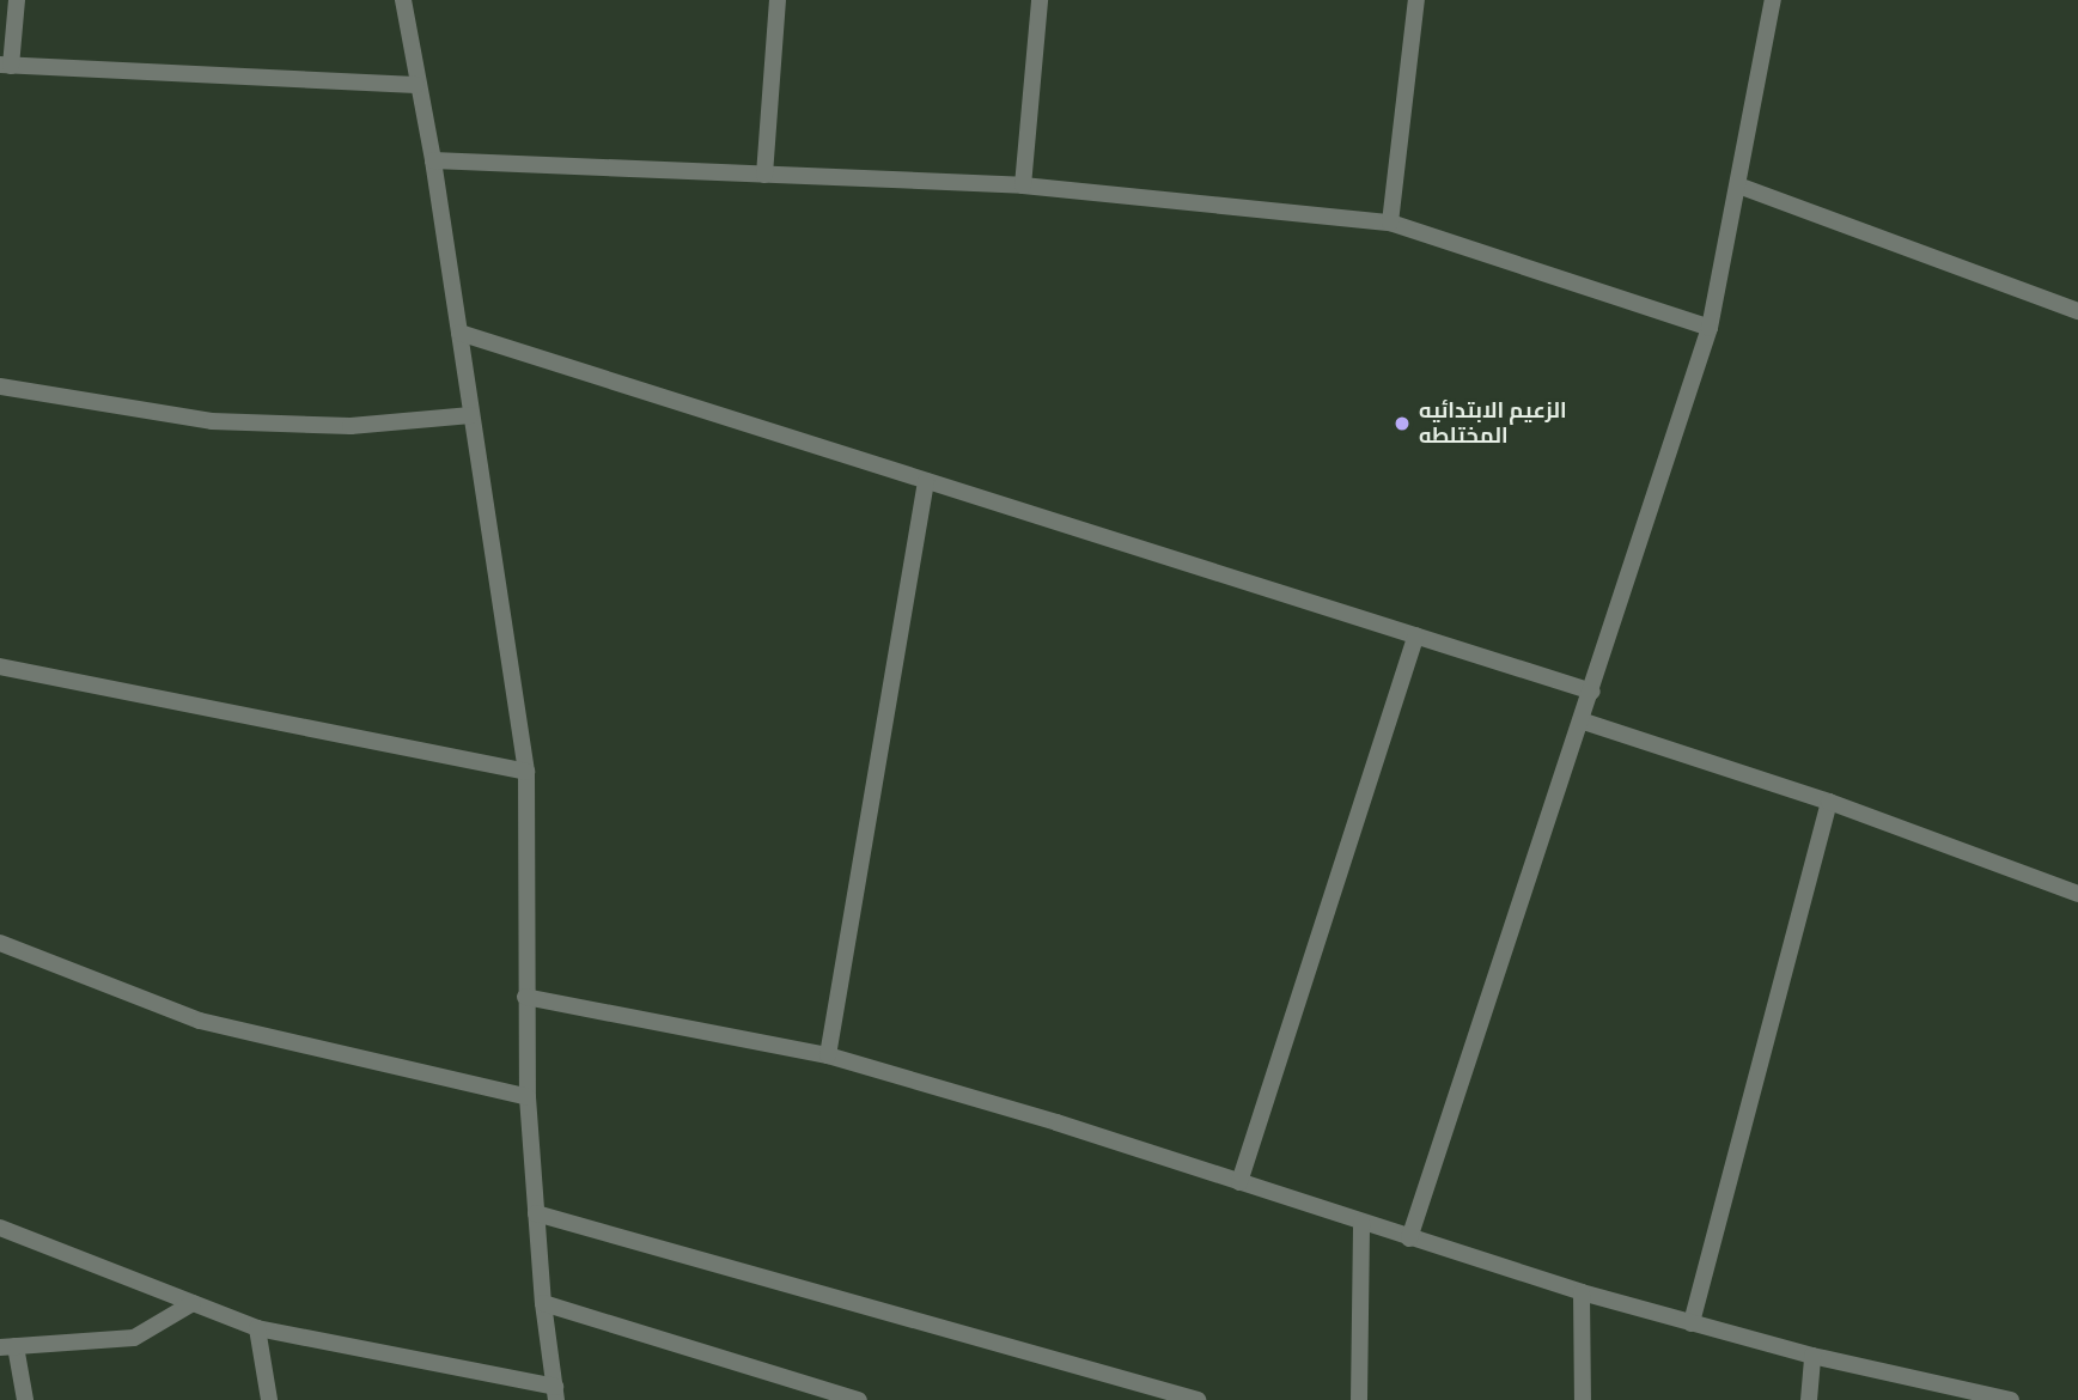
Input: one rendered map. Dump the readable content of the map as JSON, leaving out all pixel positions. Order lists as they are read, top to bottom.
{
  "places": ["الزعيم الابتدائيه المختلطه"]
}
